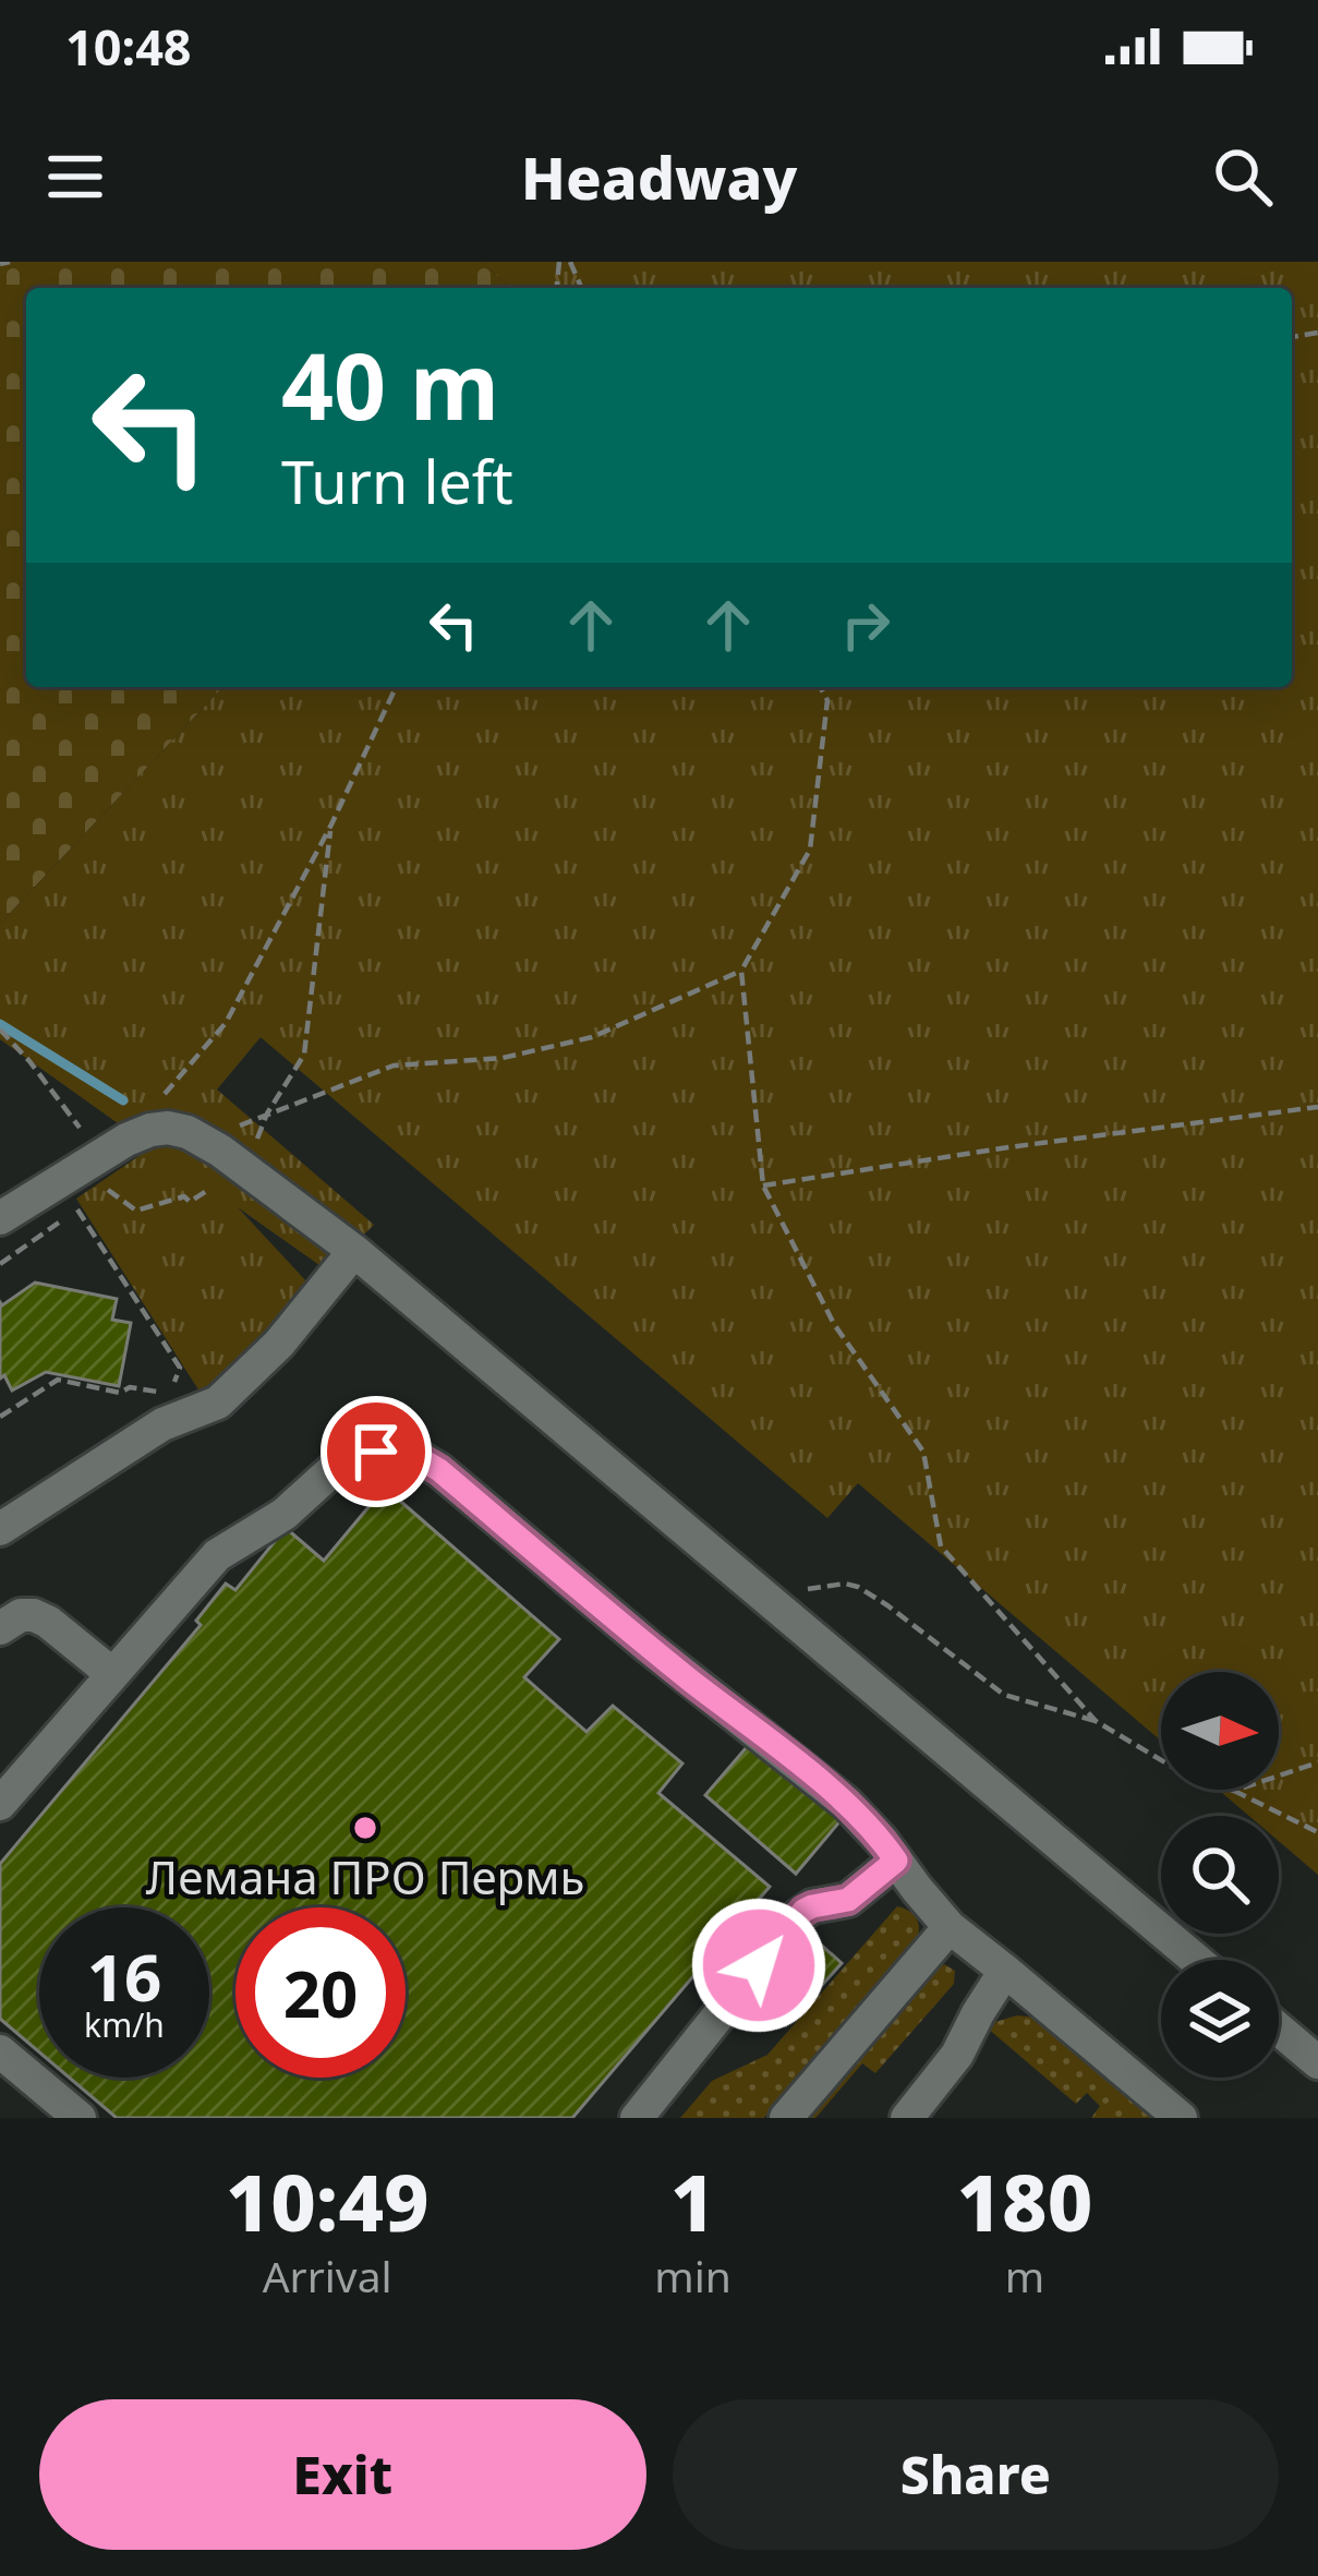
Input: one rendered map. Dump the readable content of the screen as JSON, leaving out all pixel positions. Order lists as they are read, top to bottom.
{
  "places": ["Лeмaна ПРО Пермь"],
  "north": "right",
  "page": {
    "status": "10:48",
    "header": "Headway",
    "turn": ["40 m", "Turn left"],
    "speed": "16 km/h",
    "limit": "20",
    "eta": [
      "10:49",
      "Arrival",
      "1",
      "min",
      "180",
      "m"
    ],
    "buttons": ["Exit", "Share"]
  }
}
